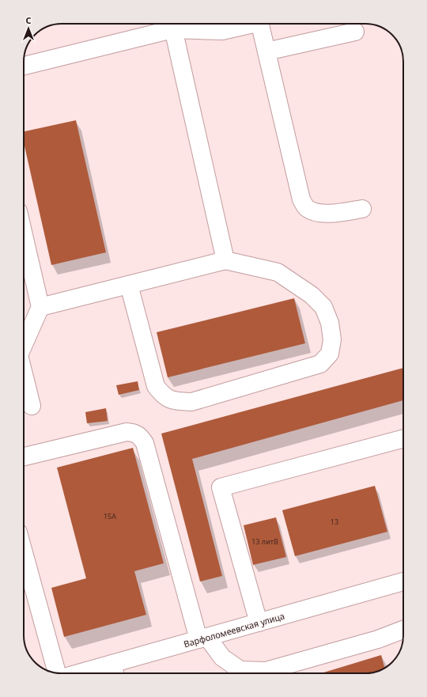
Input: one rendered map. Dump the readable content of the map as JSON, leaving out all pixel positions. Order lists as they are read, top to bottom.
{
  "streets": {
    "street": ["Варфоломеевская улица"]
  },
  "house_numbers": ["15А", "13", "13 литВ"],
  "north": "top"
}
